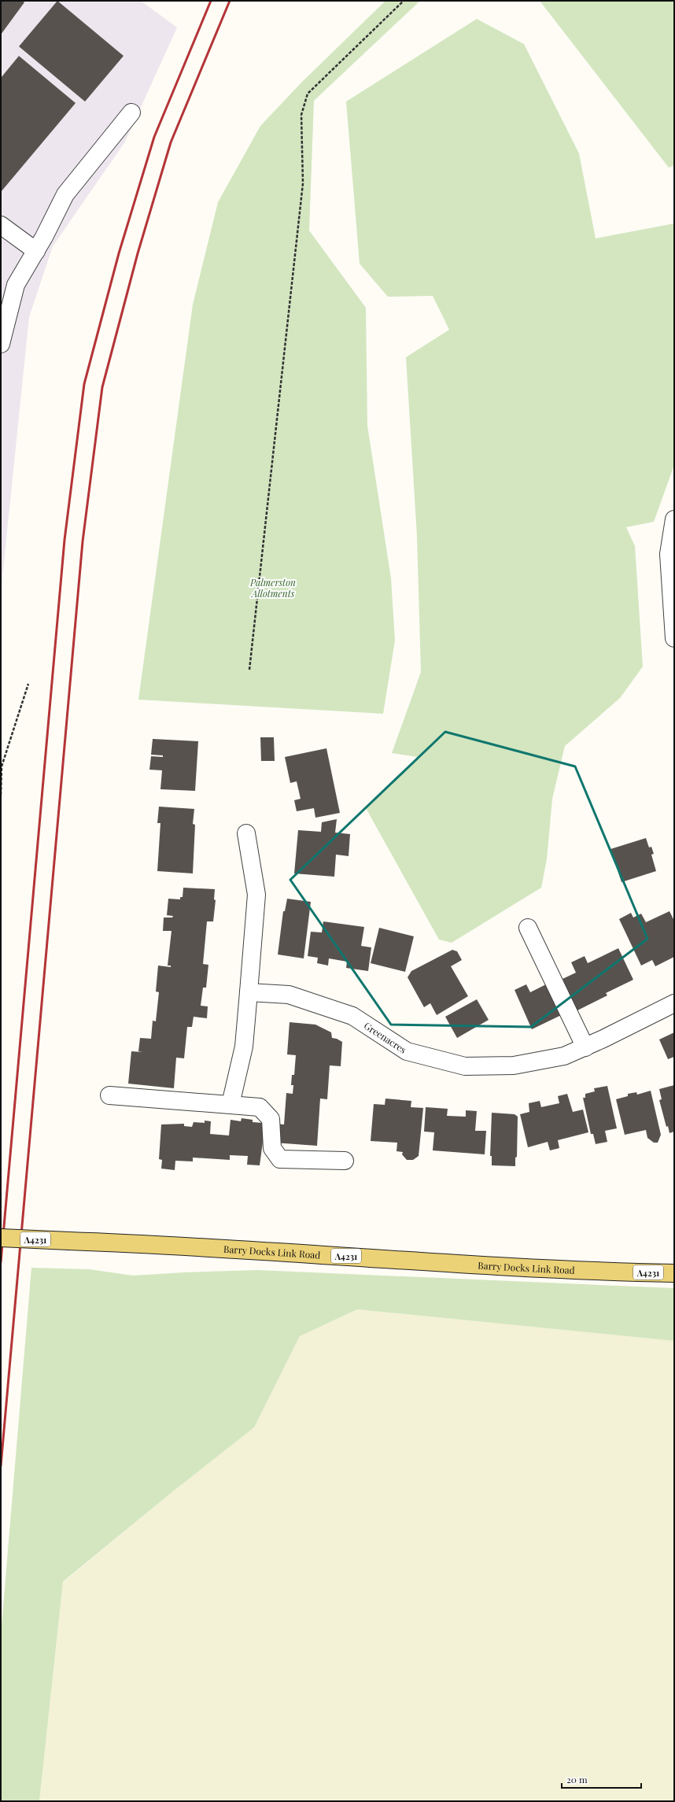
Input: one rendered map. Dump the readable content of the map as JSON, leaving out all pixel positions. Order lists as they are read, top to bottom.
{
  "streets": {
    "main road": ["A4231", "Barry Docks Link Road"],
    "street": ["Greenacres"]
  },
  "parks": ["Palmerston Allotments"],
  "scale_bar": "20 m"
}
